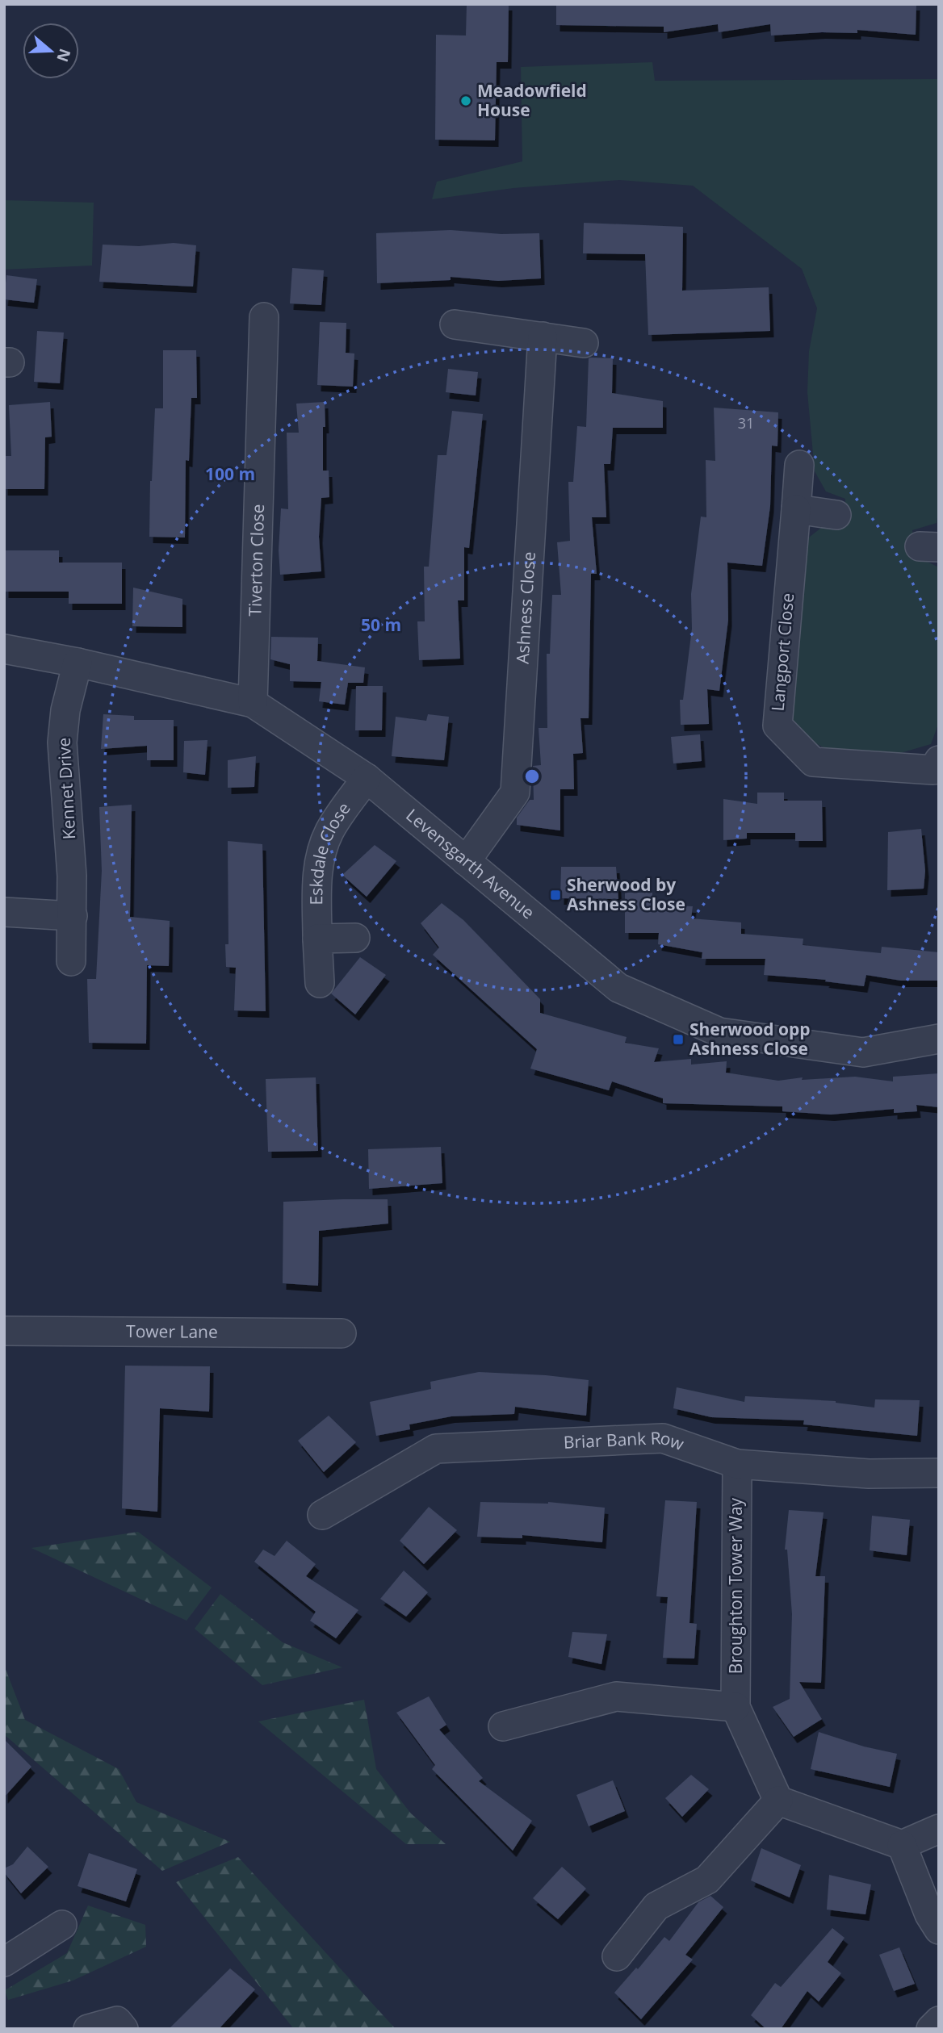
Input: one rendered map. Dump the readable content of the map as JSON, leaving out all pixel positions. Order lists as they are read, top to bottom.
{
  "streets": {
    "street": [
      "Tiverton Close",
      "Ashness Close",
      "Langport Close",
      "Kennet Drive",
      "Eskdale Close",
      "Levensgarth Avenue",
      "Tower Lane",
      "Briar Bank Row",
      "Broughton Tower Way"
    ]
  },
  "crossings": [
    ["Tiverton Close", "Levensgarth Avenue"],
    ["Ashness Close", "Levensgarth Avenue"],
    ["Kennet Drive", "Levensgarth Avenue"],
    ["Eskdale Close", "Levensgarth Avenue"],
    ["Briar Bank Row", "Broughton Tower Way"]
  ],
  "places": {
    "other": ["Meadowfield House"],
    "transit": ["Sherwood by Ashness Close", "Sherwood opp Ashness Close"]
  },
  "house_numbers": ["31"],
  "north": "right",
  "rings": ["100 m", "50 m"]
}
